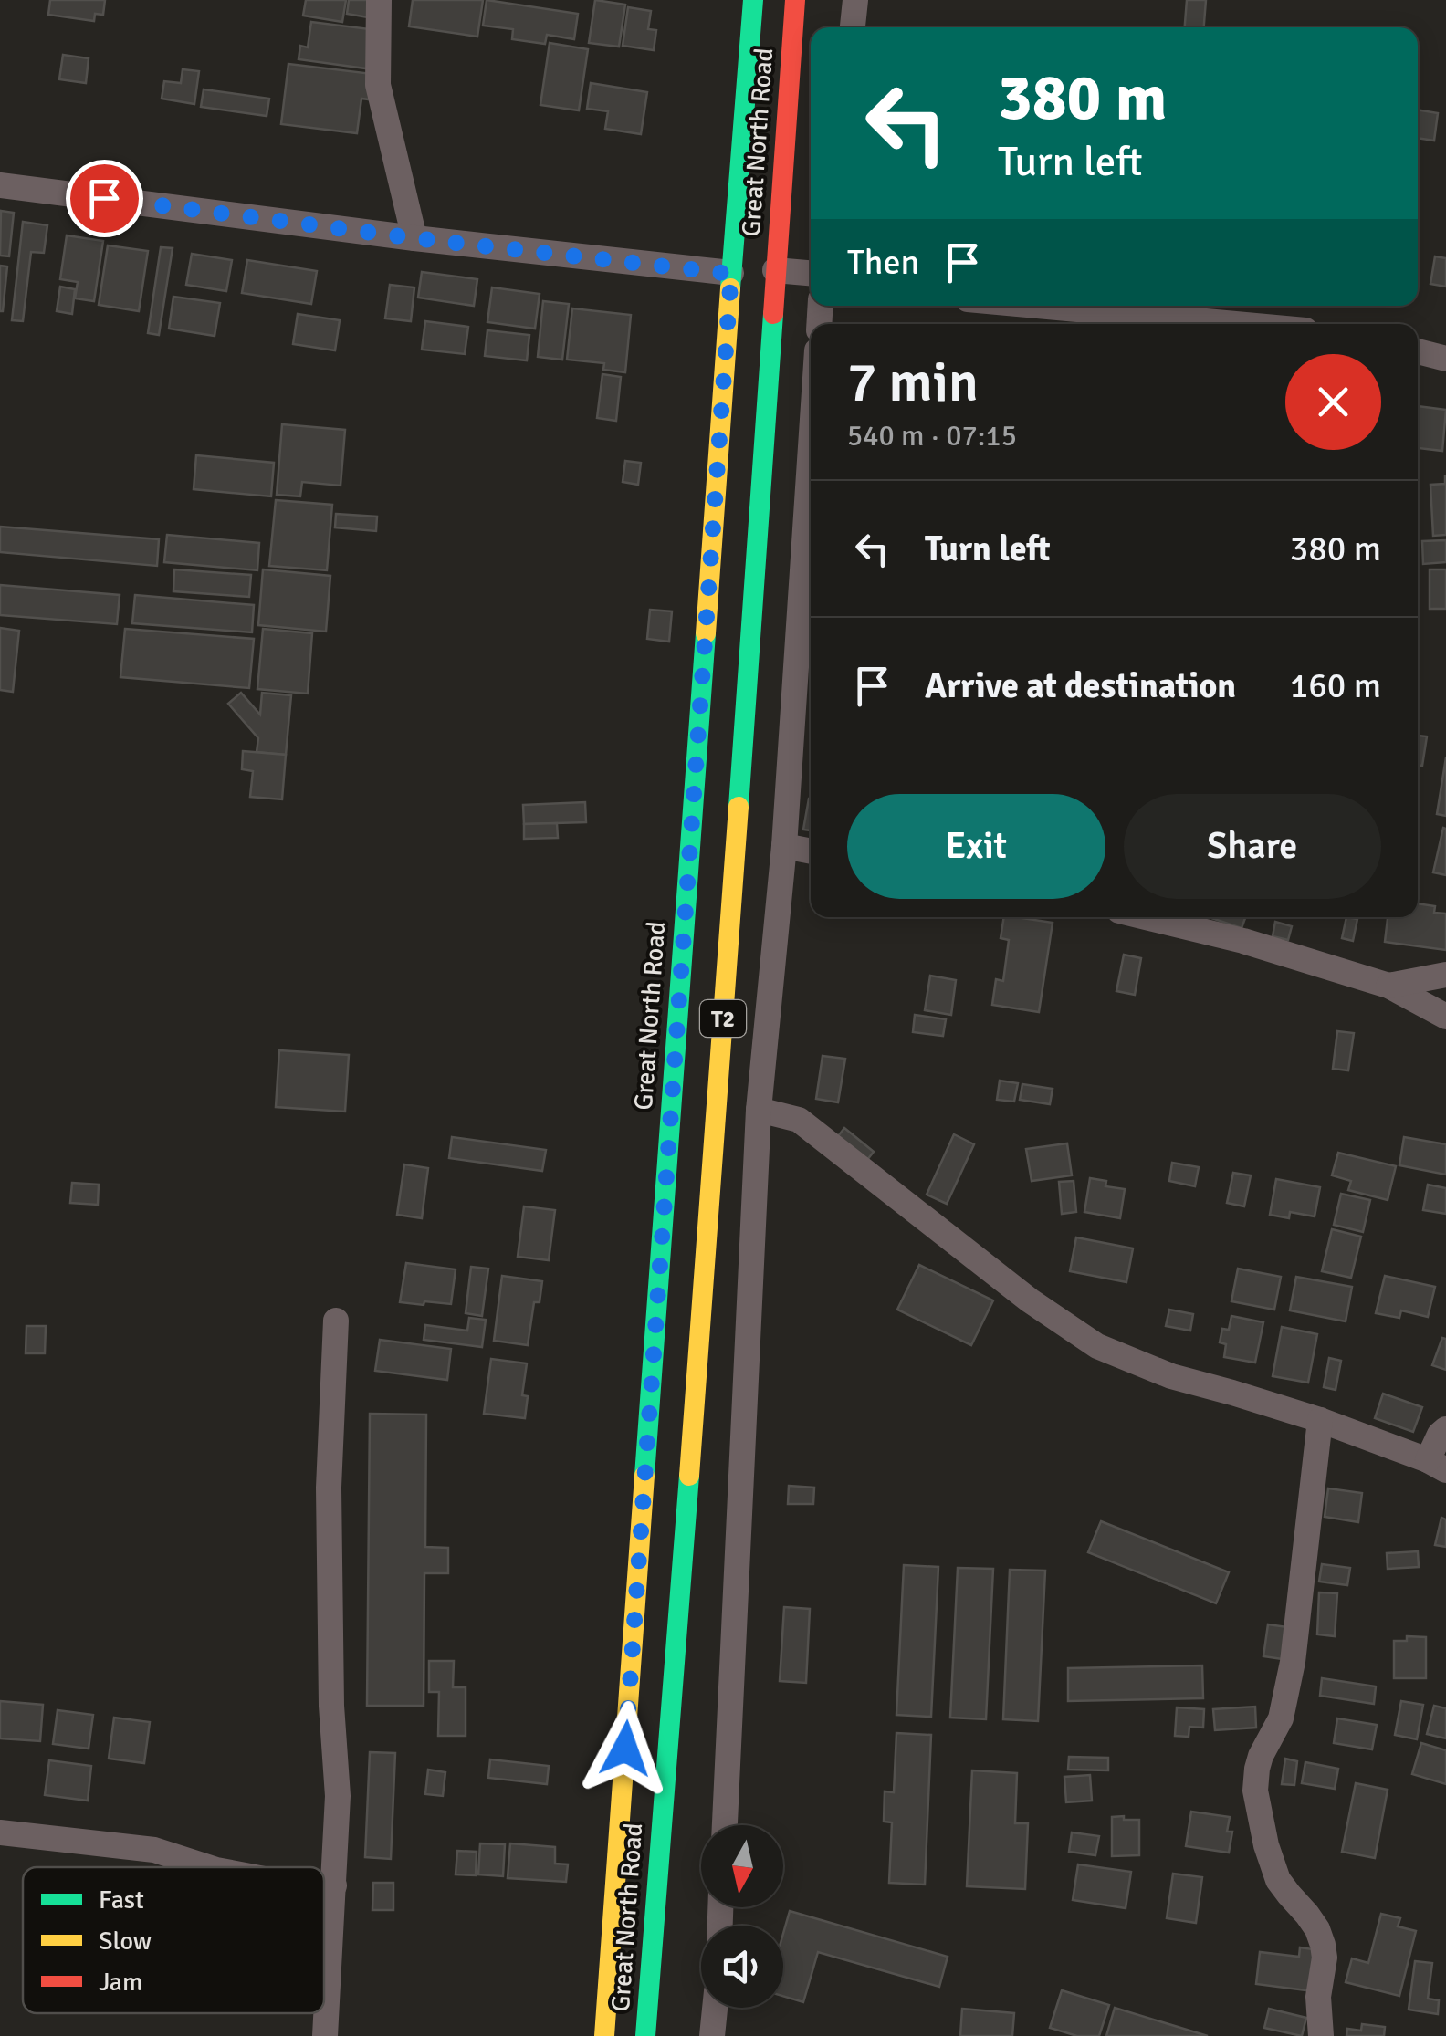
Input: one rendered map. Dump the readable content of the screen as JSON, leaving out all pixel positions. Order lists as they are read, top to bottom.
{
  "streets": {
    "main road": ["Great North Road", "T2"]
  },
  "legend": ["Fast", "Slow", "Jam"],
  "north": "bottom",
  "page": {
    "turn": ["380 m", "Turn left"],
    "then": "Then",
    "heading": ["7 min", "540 m · 07:15"],
    "list": [
      {
        "name": "Turn left",
        "value": "380 m"
      },
      {
        "name": "Arrive at destination",
        "value": "160 m"
      }
    ],
    "buttons": ["Exit", "Share"]
  }
}
